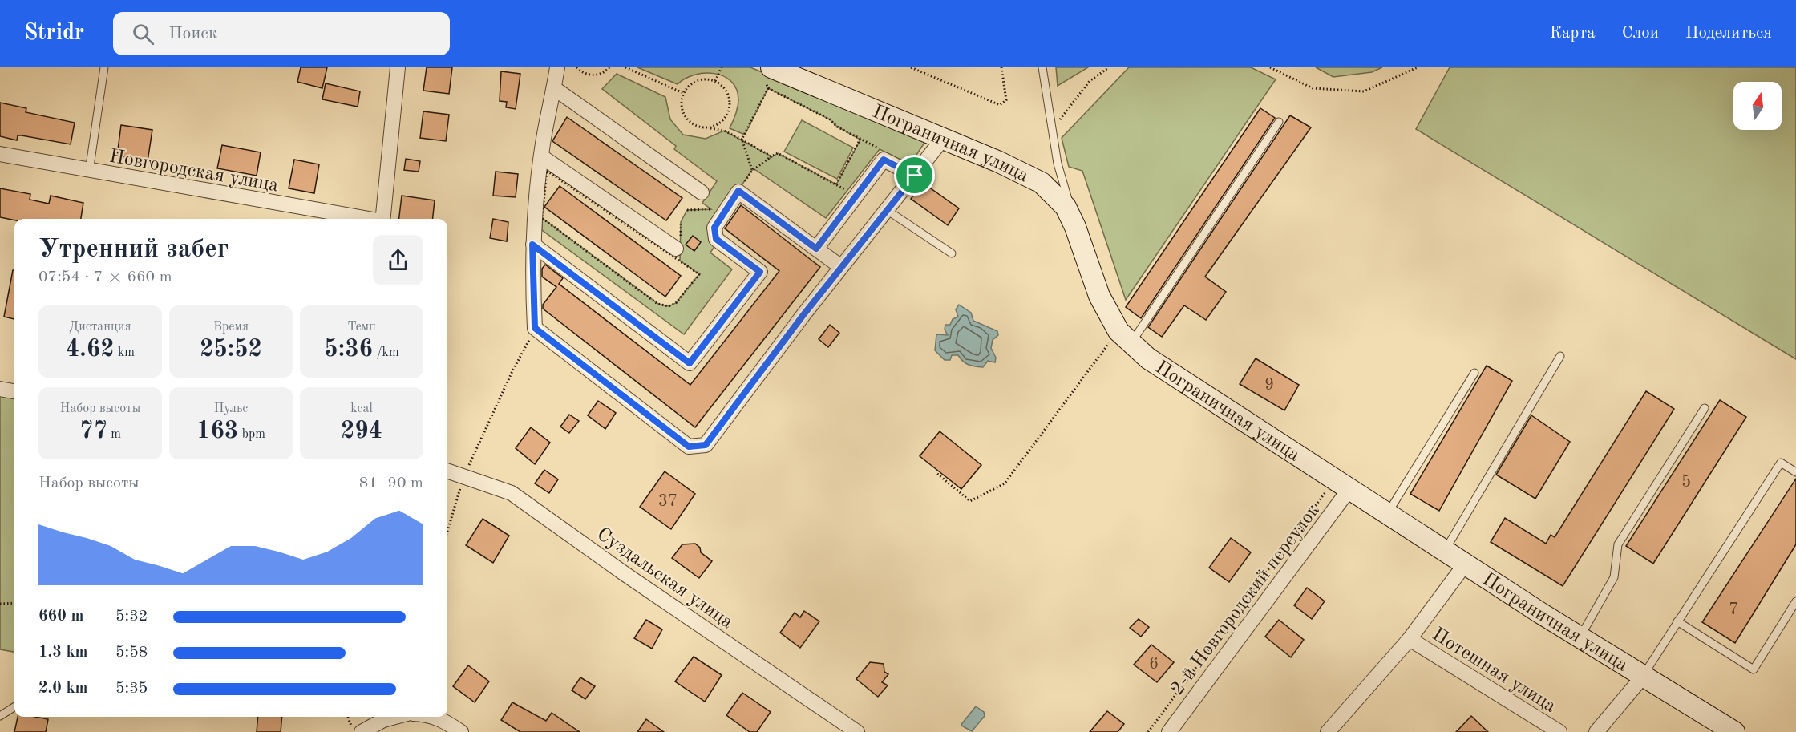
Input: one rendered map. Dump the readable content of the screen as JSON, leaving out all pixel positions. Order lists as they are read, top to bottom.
{
  "streets": {
    "street": [
      "Пограничная улица",
      "Новгородская улица",
      "Суздальская улица",
      "2-й Новгородский переулок",
      "Потешная улица"
    ]
  },
  "crossings": [
    ["Пограничная улица", "2-й Новгородский переулок"]
  ],
  "house_numbers": [
    "9",
    "5",
    "37",
    "7",
    "6"
  ],
  "north": "top",
  "page": {
    "header": "Stridr",
    "search": "Поиск",
    "nav": ["Карта", "Слои", "Поделиться"],
    "heading": ["Утренний забег", "07:54 · 7 × 660 m"],
    "stats": [
      ["Дистанция", "4.62 km"],
      ["Время", "25:52"],
      ["Темп", "5:36 /km"],
      ["Набор высоты", "77 m"],
      ["Пульс", "163 bpm"],
      ["kcal", "294"]
    ],
    "chart": ["Набор высоты", "81–90 m"],
    "list": [
      {
        "name": "660 m",
        "note": "5:32"
      },
      {
        "name": "1.3 km",
        "note": "5:58"
      },
      {
        "name": "2.0 km",
        "note": "5:35"
      }
    ]
  }
}
